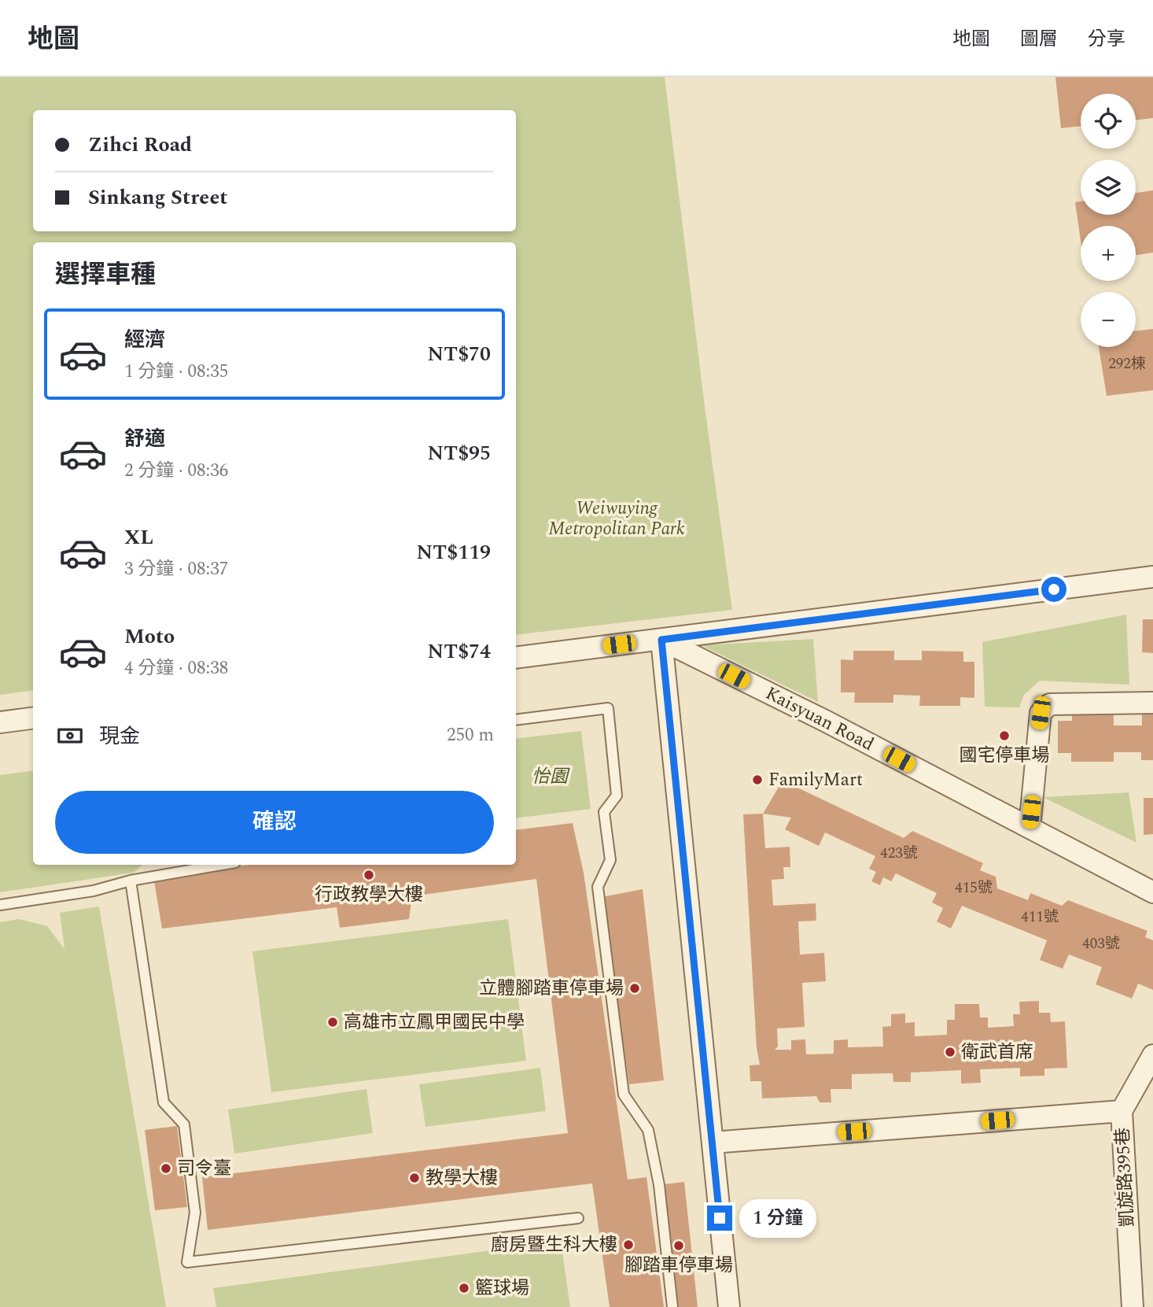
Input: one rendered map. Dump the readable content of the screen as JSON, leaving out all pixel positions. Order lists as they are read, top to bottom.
{
  "streets": {
    "street": ["Kaisyuan Road", "凱旋路395巷"]
  },
  "parks": ["Weiwuying Metropolitan Park", "怡園"],
  "places": [
    "國宅停車場",
    "FamilyMart",
    "行政教學大樓",
    "立體腳踏車停車場",
    "高雄市立鳳甲國民中學",
    "衛武首席",
    "司令臺",
    "教學大樓",
    "廚房暨生科大樓",
    "腳踏車停車場",
    "籃球場"
  ],
  "house_numbers": [
    "292棟",
    "423號",
    "415號",
    "411號",
    "403號"
  ],
  "page": {
    "header": "地圖",
    "nav": ["地圖", "圖層", "分享"],
    "map_buttons": ["+", "−"],
    "banner": ["Zihci Road", "Sinkang Street"],
    "heading": "選擇車種",
    "list": [
      {
        "name": "經濟",
        "note": "1 分鐘 · 08:35",
        "value": "NT$70"
      },
      {
        "name": "舒適",
        "note": "2 分鐘 · 08:36",
        "value": "NT$95"
      },
      {
        "name": "XL",
        "note": "3 分鐘 · 08:37",
        "value": "NT$119"
      },
      {
        "name": "Moto",
        "note": "4 分鐘 · 08:38",
        "value": "NT$74"
      }
    ],
    "pay": ["現金", "250 m"],
    "buttons": "確認",
    "bubble": "1 分鐘"
  }
}
